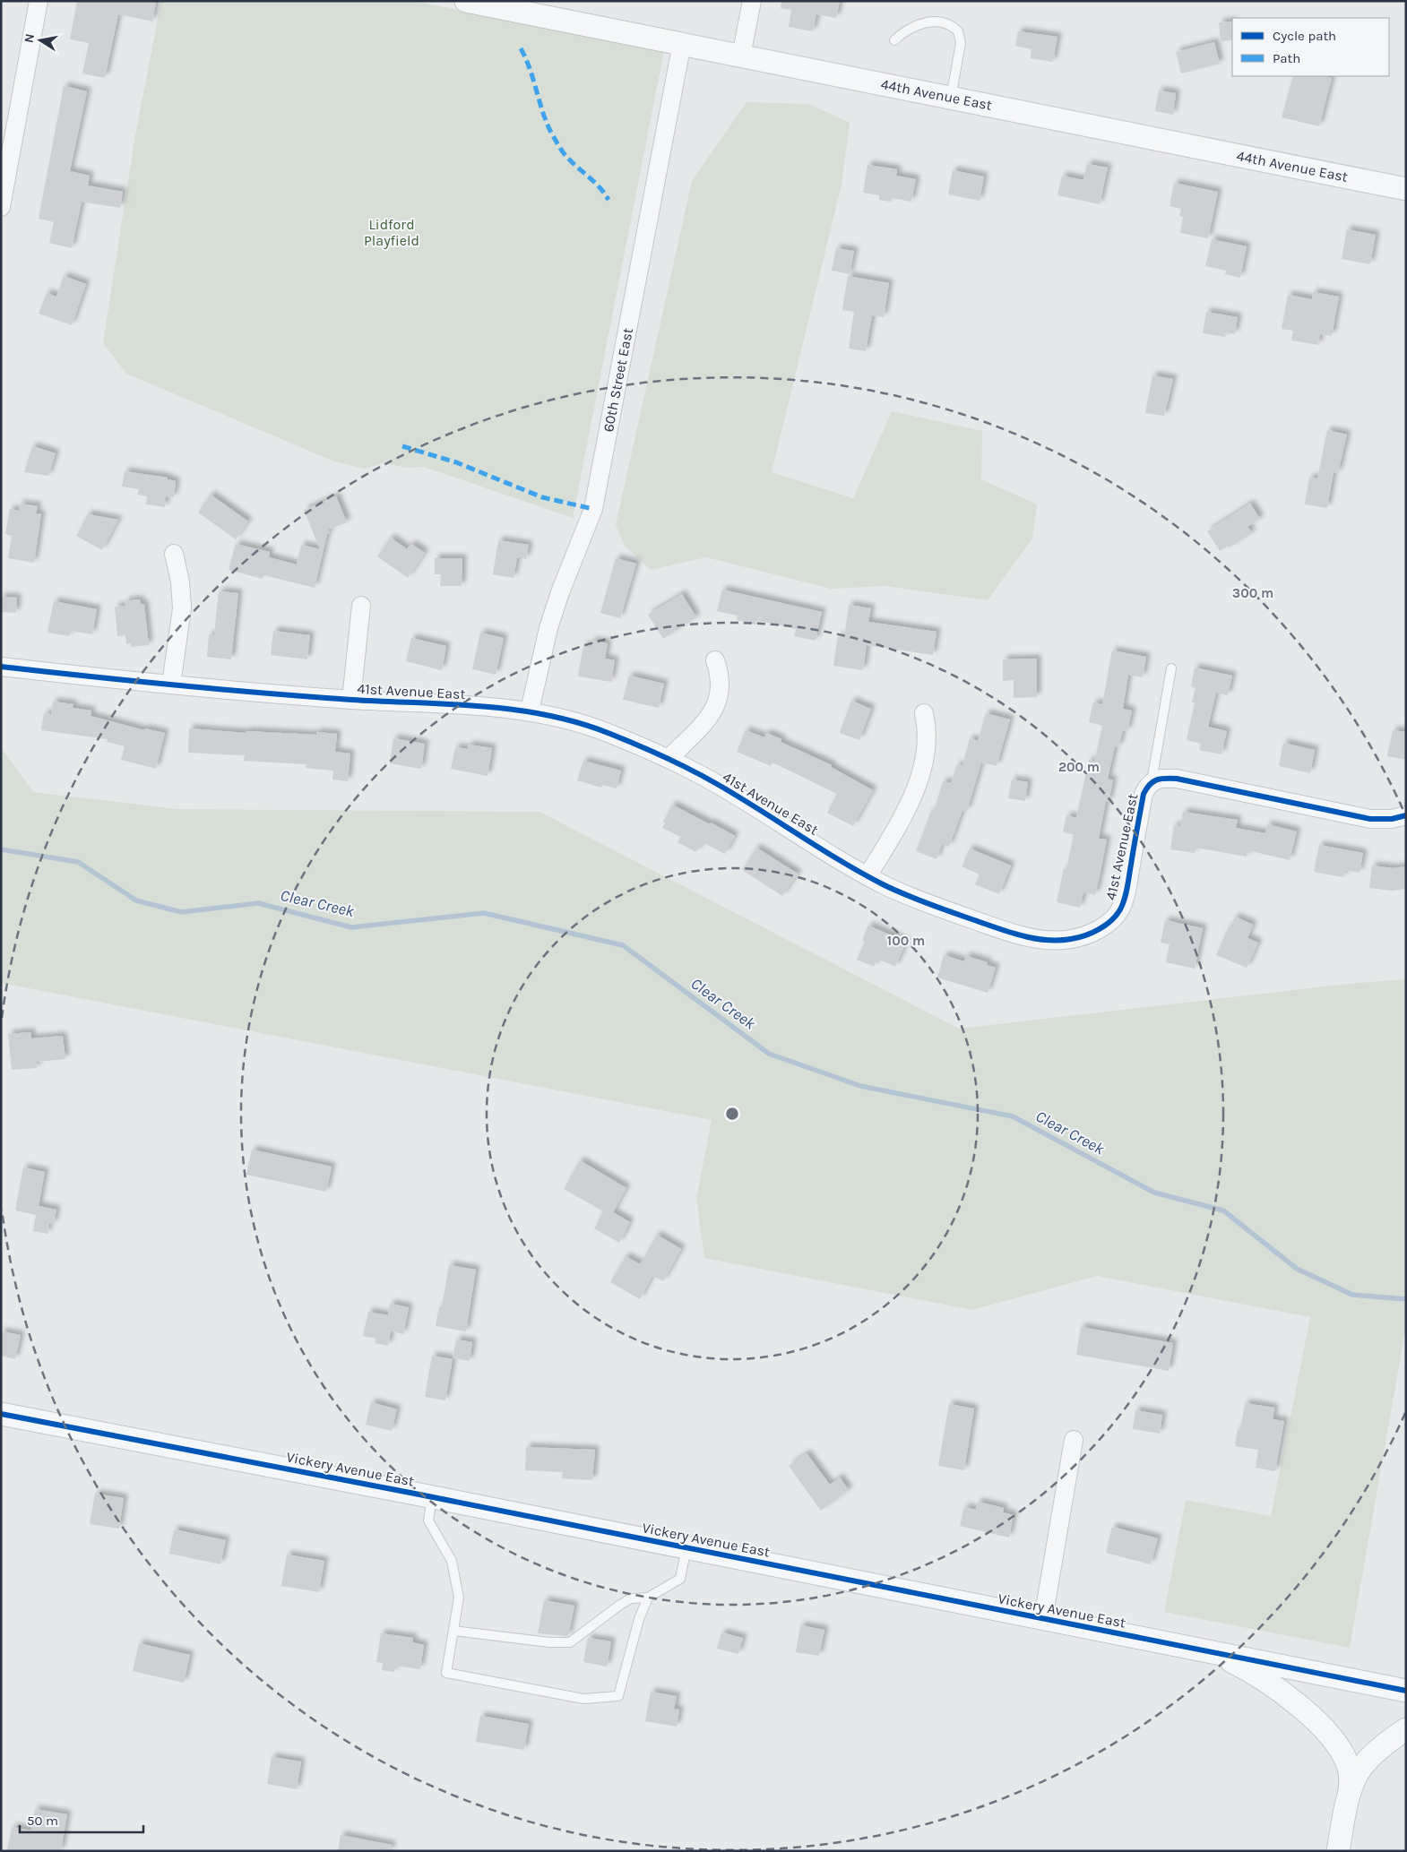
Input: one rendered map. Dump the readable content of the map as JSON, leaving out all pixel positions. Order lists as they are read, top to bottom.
{
  "streets": {
    "street": [
      "44th Avenue East",
      "60th Street East",
      "41st Avenue East",
      "Vickery Avenue East"
    ]
  },
  "crossings": [
    ["44th Avenue East", "60th Street East"],
    ["60th Street East", "41st Avenue East"]
  ],
  "water": ["Clear Creek"],
  "parks": ["Lidford Playfield"],
  "legend": ["Cycle path", "Path"],
  "scale_bar": "50 m",
  "north": "left",
  "rings": ["300 m", "200 m", "100 m"]
}
